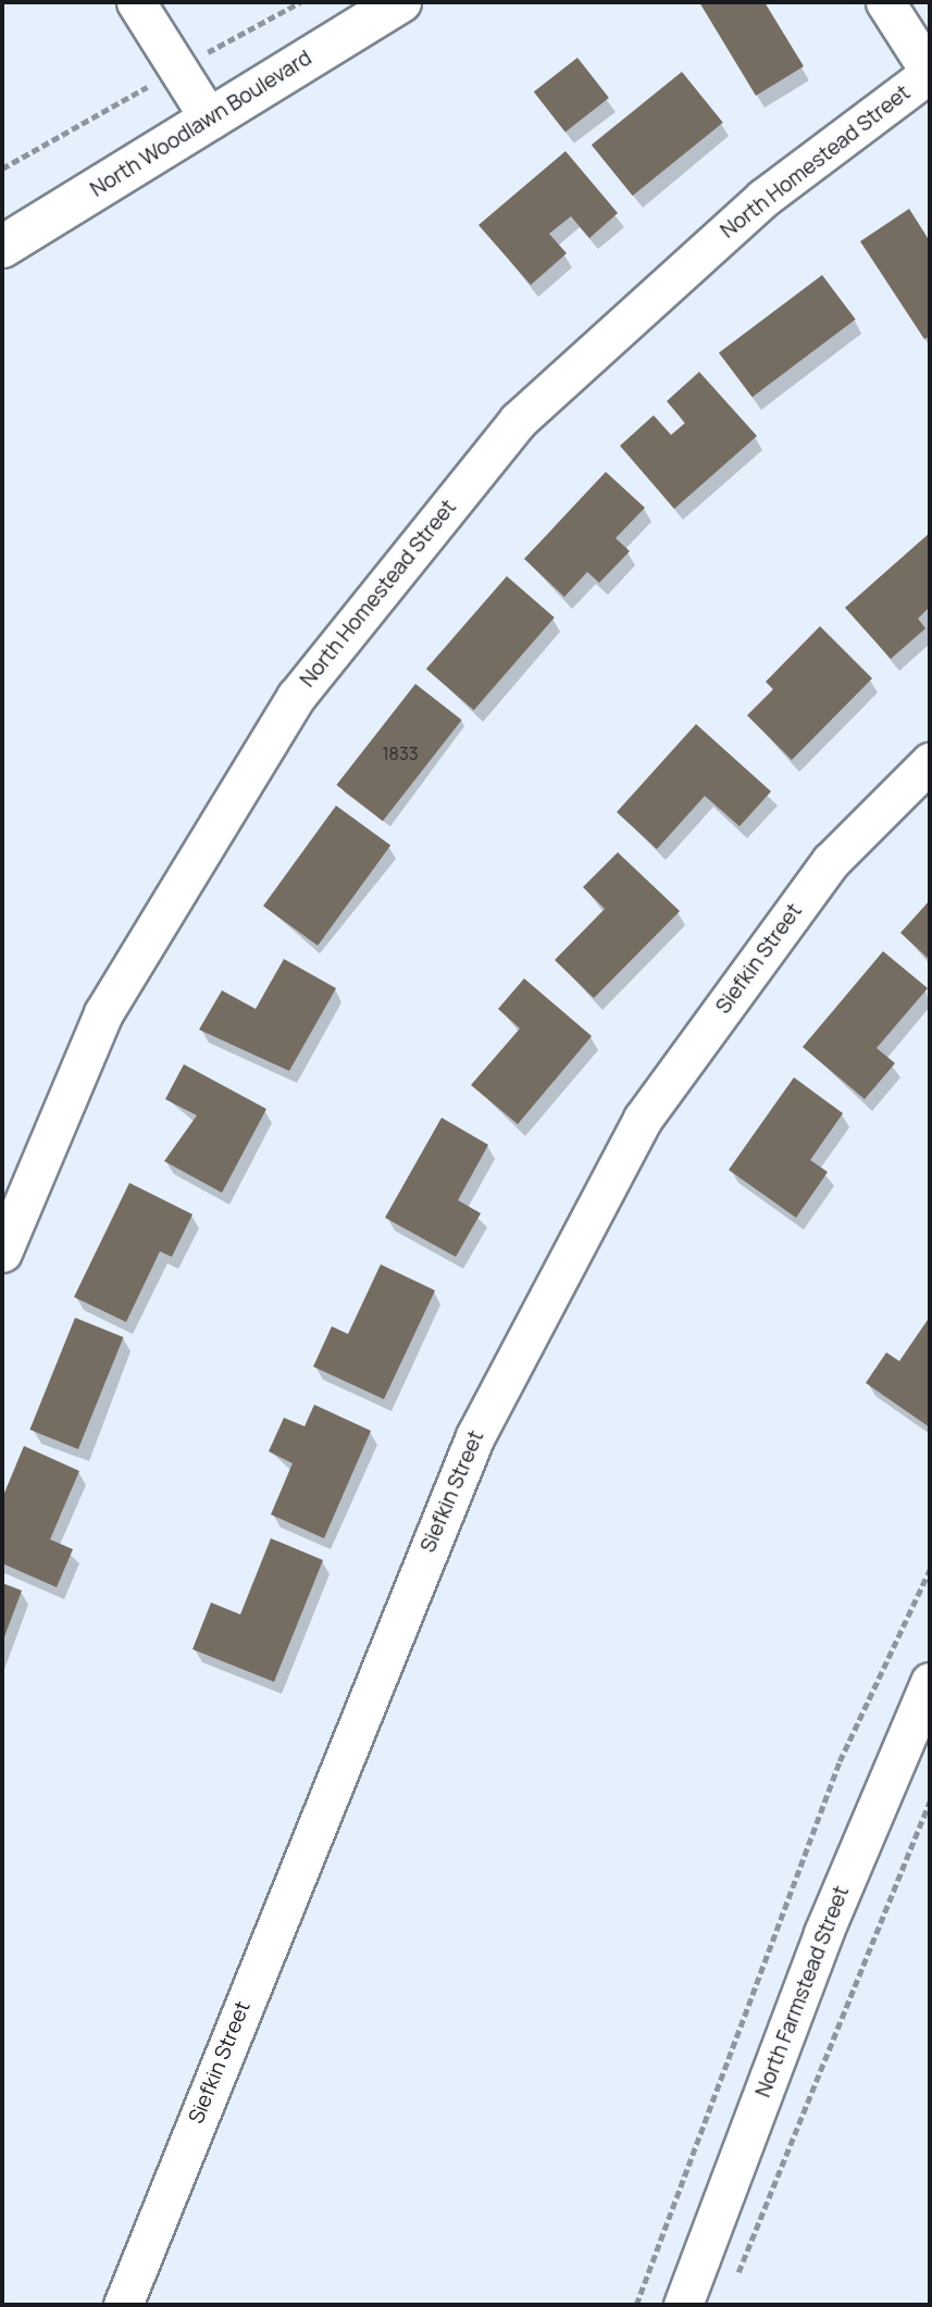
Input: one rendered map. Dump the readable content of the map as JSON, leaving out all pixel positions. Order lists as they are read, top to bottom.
{
  "streets": {
    "main road": ["North Woodlawn Boulevard"],
    "street": ["North Homestead Street", "Siefkin Street", "North Farmstead Street"]
  },
  "house_numbers": ["1833"]
}
